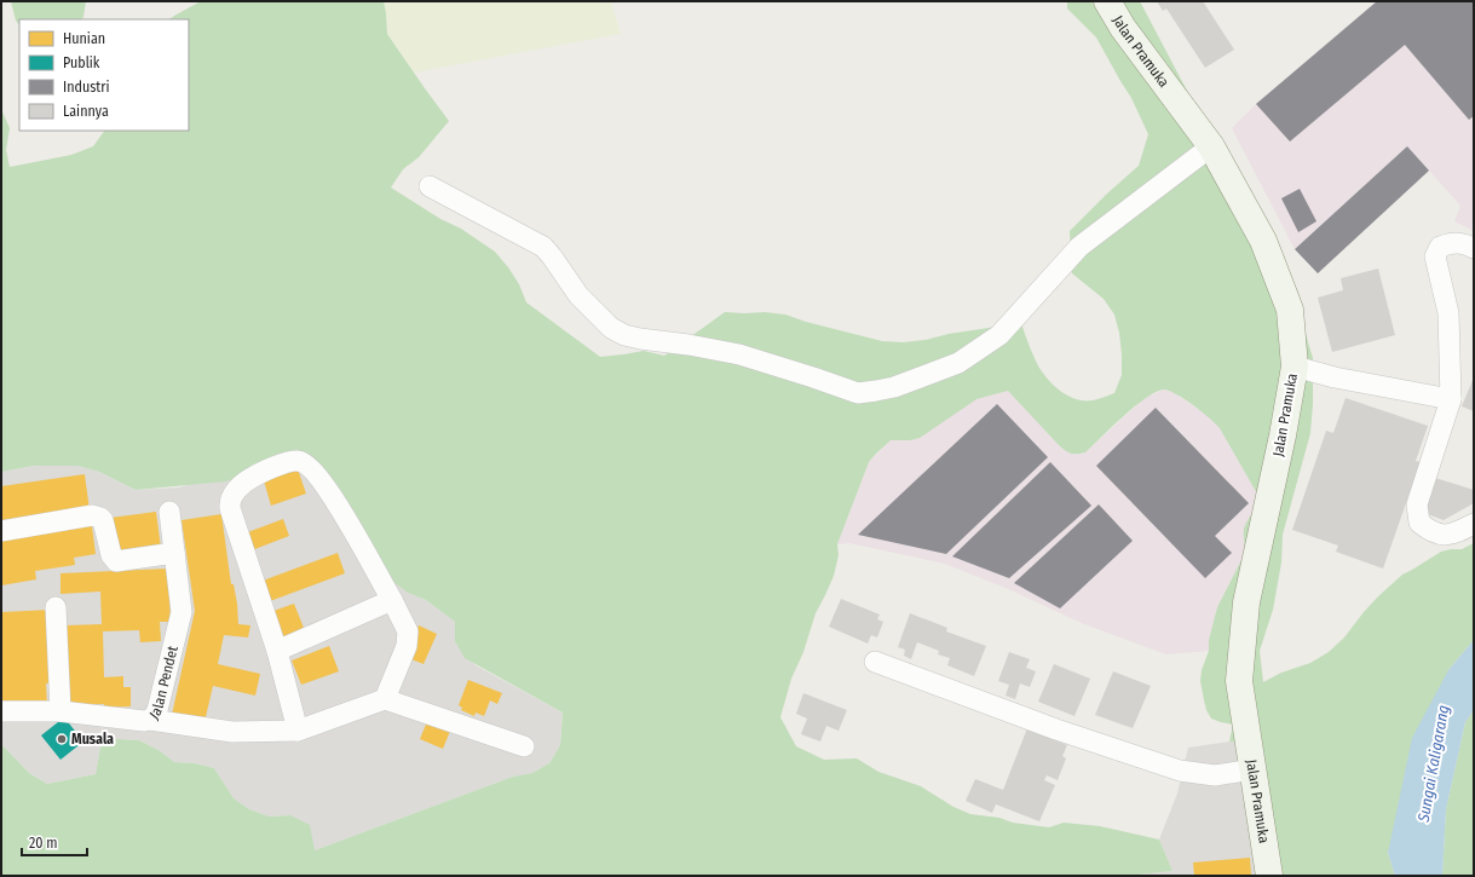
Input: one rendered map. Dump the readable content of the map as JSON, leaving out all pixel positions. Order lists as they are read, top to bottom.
{
  "streets": {
    "main road": ["Jalan Pramuka"],
    "street": ["Jalan Pendet"]
  },
  "water": ["Sungai Kaligarang"],
  "places": ["Musala"],
  "legend": [
    "Hunian",
    "Publik",
    "Industri",
    "Lainnya"
  ],
  "scale_bar": "20 m"
}
